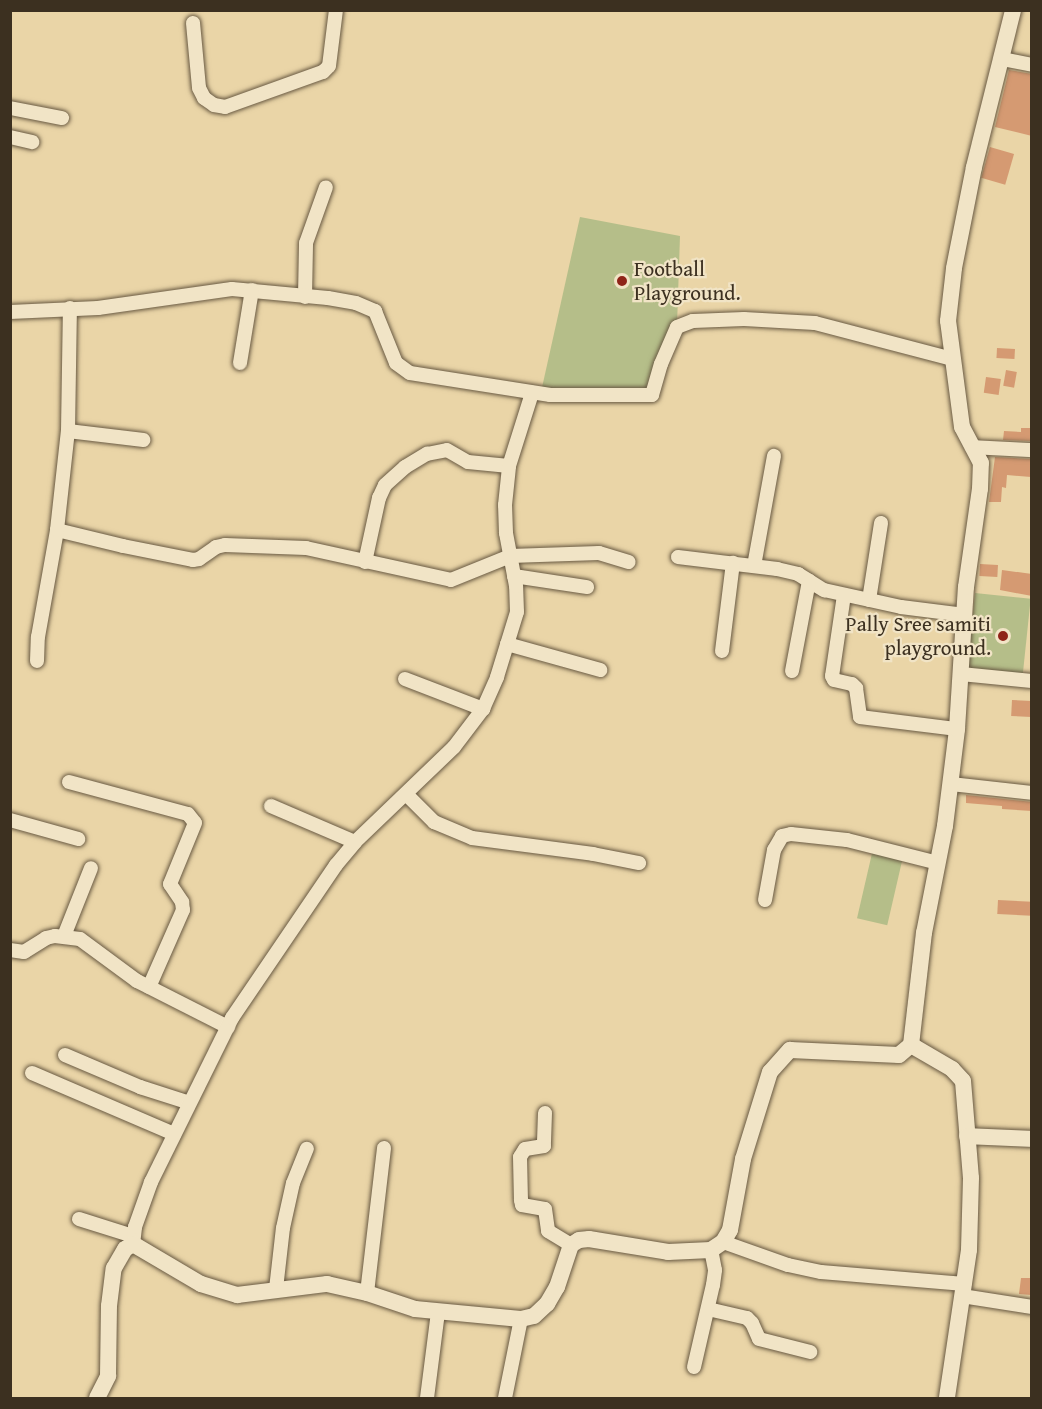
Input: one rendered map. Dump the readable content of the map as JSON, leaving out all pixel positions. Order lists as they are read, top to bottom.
{
  "places": ["Football Playground.", "Pally Sree samiti playground."]
}
